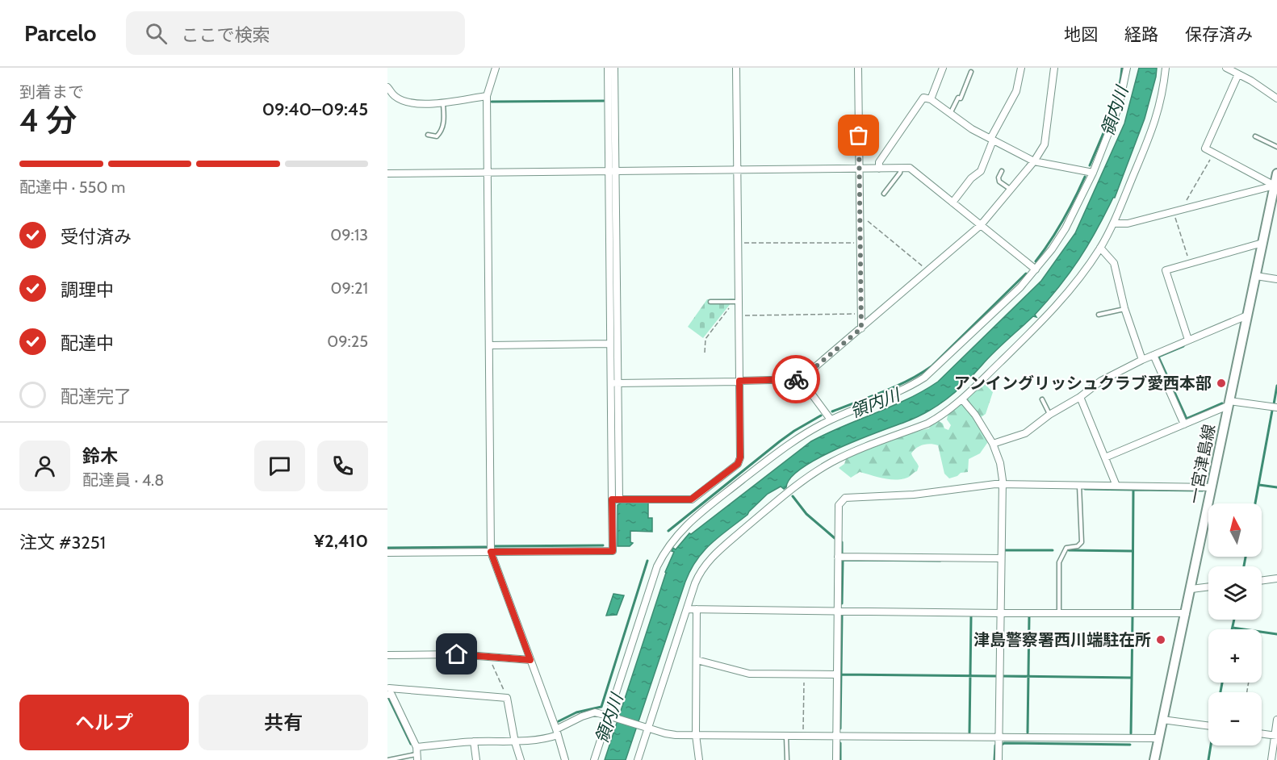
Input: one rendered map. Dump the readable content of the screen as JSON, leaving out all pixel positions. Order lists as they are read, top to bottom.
{
  "streets": {
    "main road": ["一宮津島線"]
  },
  "water": ["領内川"],
  "places": ["アンイングリッシュクラブ愛西本部", "津島警察署西川端駐在所"],
  "north": "top",
  "page": {
    "header": "Parcelo",
    "search": "ここで検索",
    "nav": ["地図", "経路", "保存済み"],
    "heading": ["4 分", "到着まで", "09:40–09:45"],
    "panel": [
      "鈴木",
      "配達員 · 4.8",
      "注文 #3251",
      "¥2,410"
    ],
    "bar": "配達中 · 550 m",
    "list": [
      ["受付済み", "09:13"],
      ["調理中", "09:21"],
      ["配達中", "09:25"],
      "配達完了"
    ],
    "map_buttons": ["+", "−"],
    "buttons": ["ヘルプ", "共有"]
  }
}
